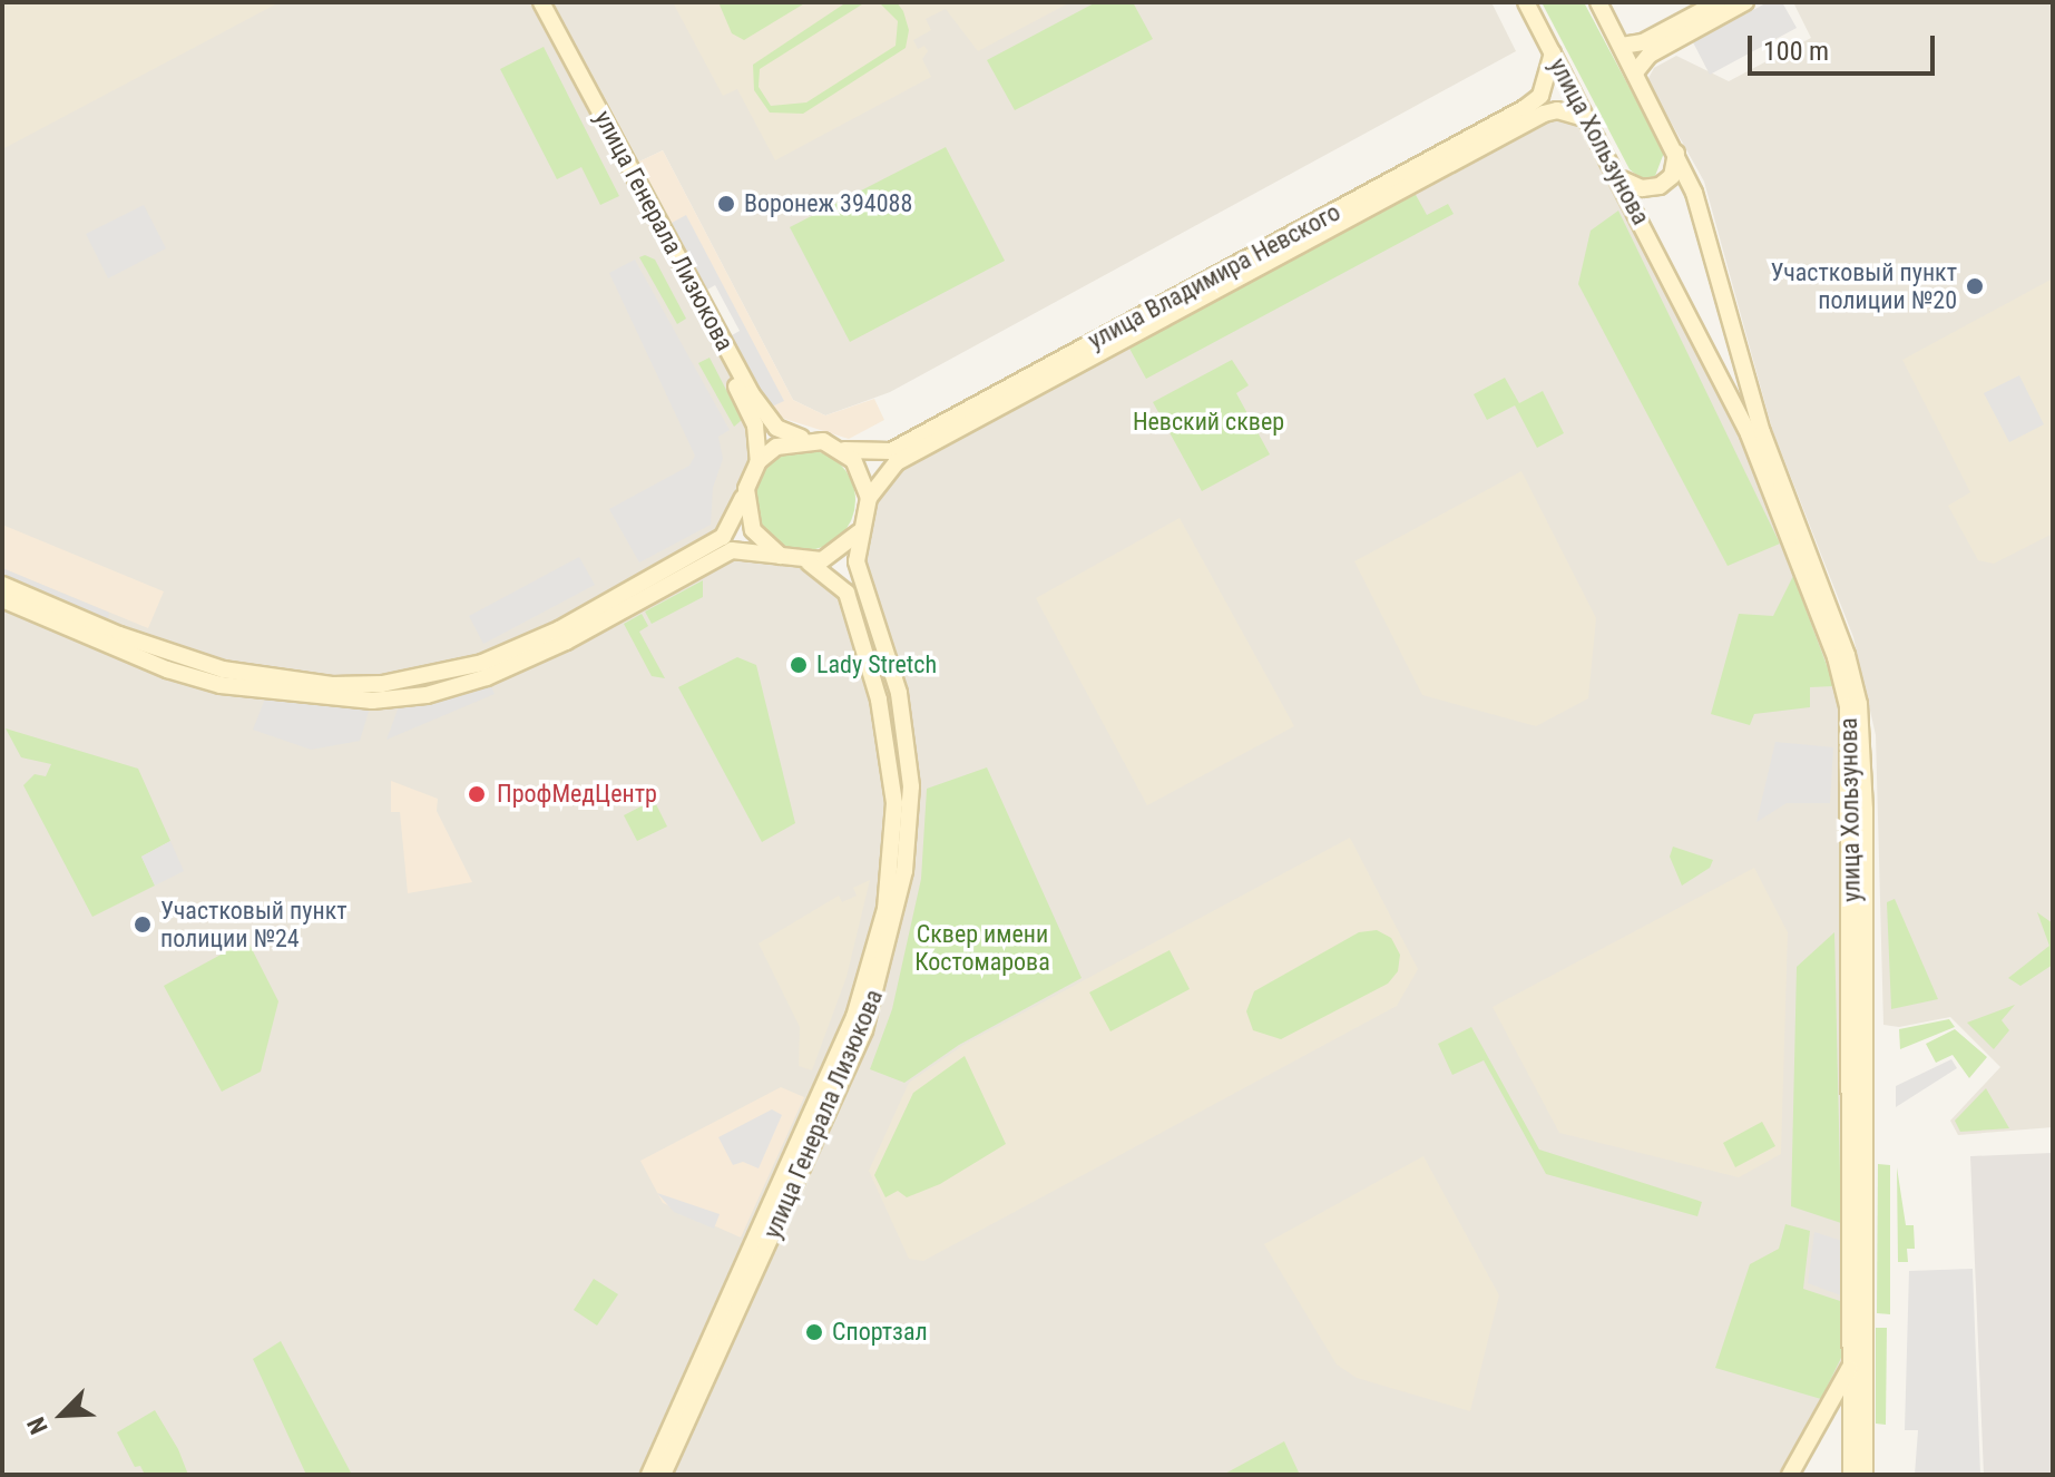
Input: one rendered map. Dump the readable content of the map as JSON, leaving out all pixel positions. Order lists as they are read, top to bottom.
{
  "streets": {
    "main road": ["улица Хользунова", "улица Генерала Лизюкова", "улица Владимира Невского"]
  },
  "crossings": [
    ["улица Хользунова", "улица Владимира Невского"],
    ["улица Генерала Лизюкова", "улица Владимира Невского"]
  ],
  "parks": ["Невский сквер", "Сквер имени Костомарова"],
  "places": [
    "Воронеж 394088",
    "Участковый пункт полиции №20",
    "Lady Stretch",
    "ПрофМедЦентр",
    "Участковый пункт полиции №24",
    "Спортзал"
  ],
  "scale_bar": "100 m",
  "north": "bottom left"
}
